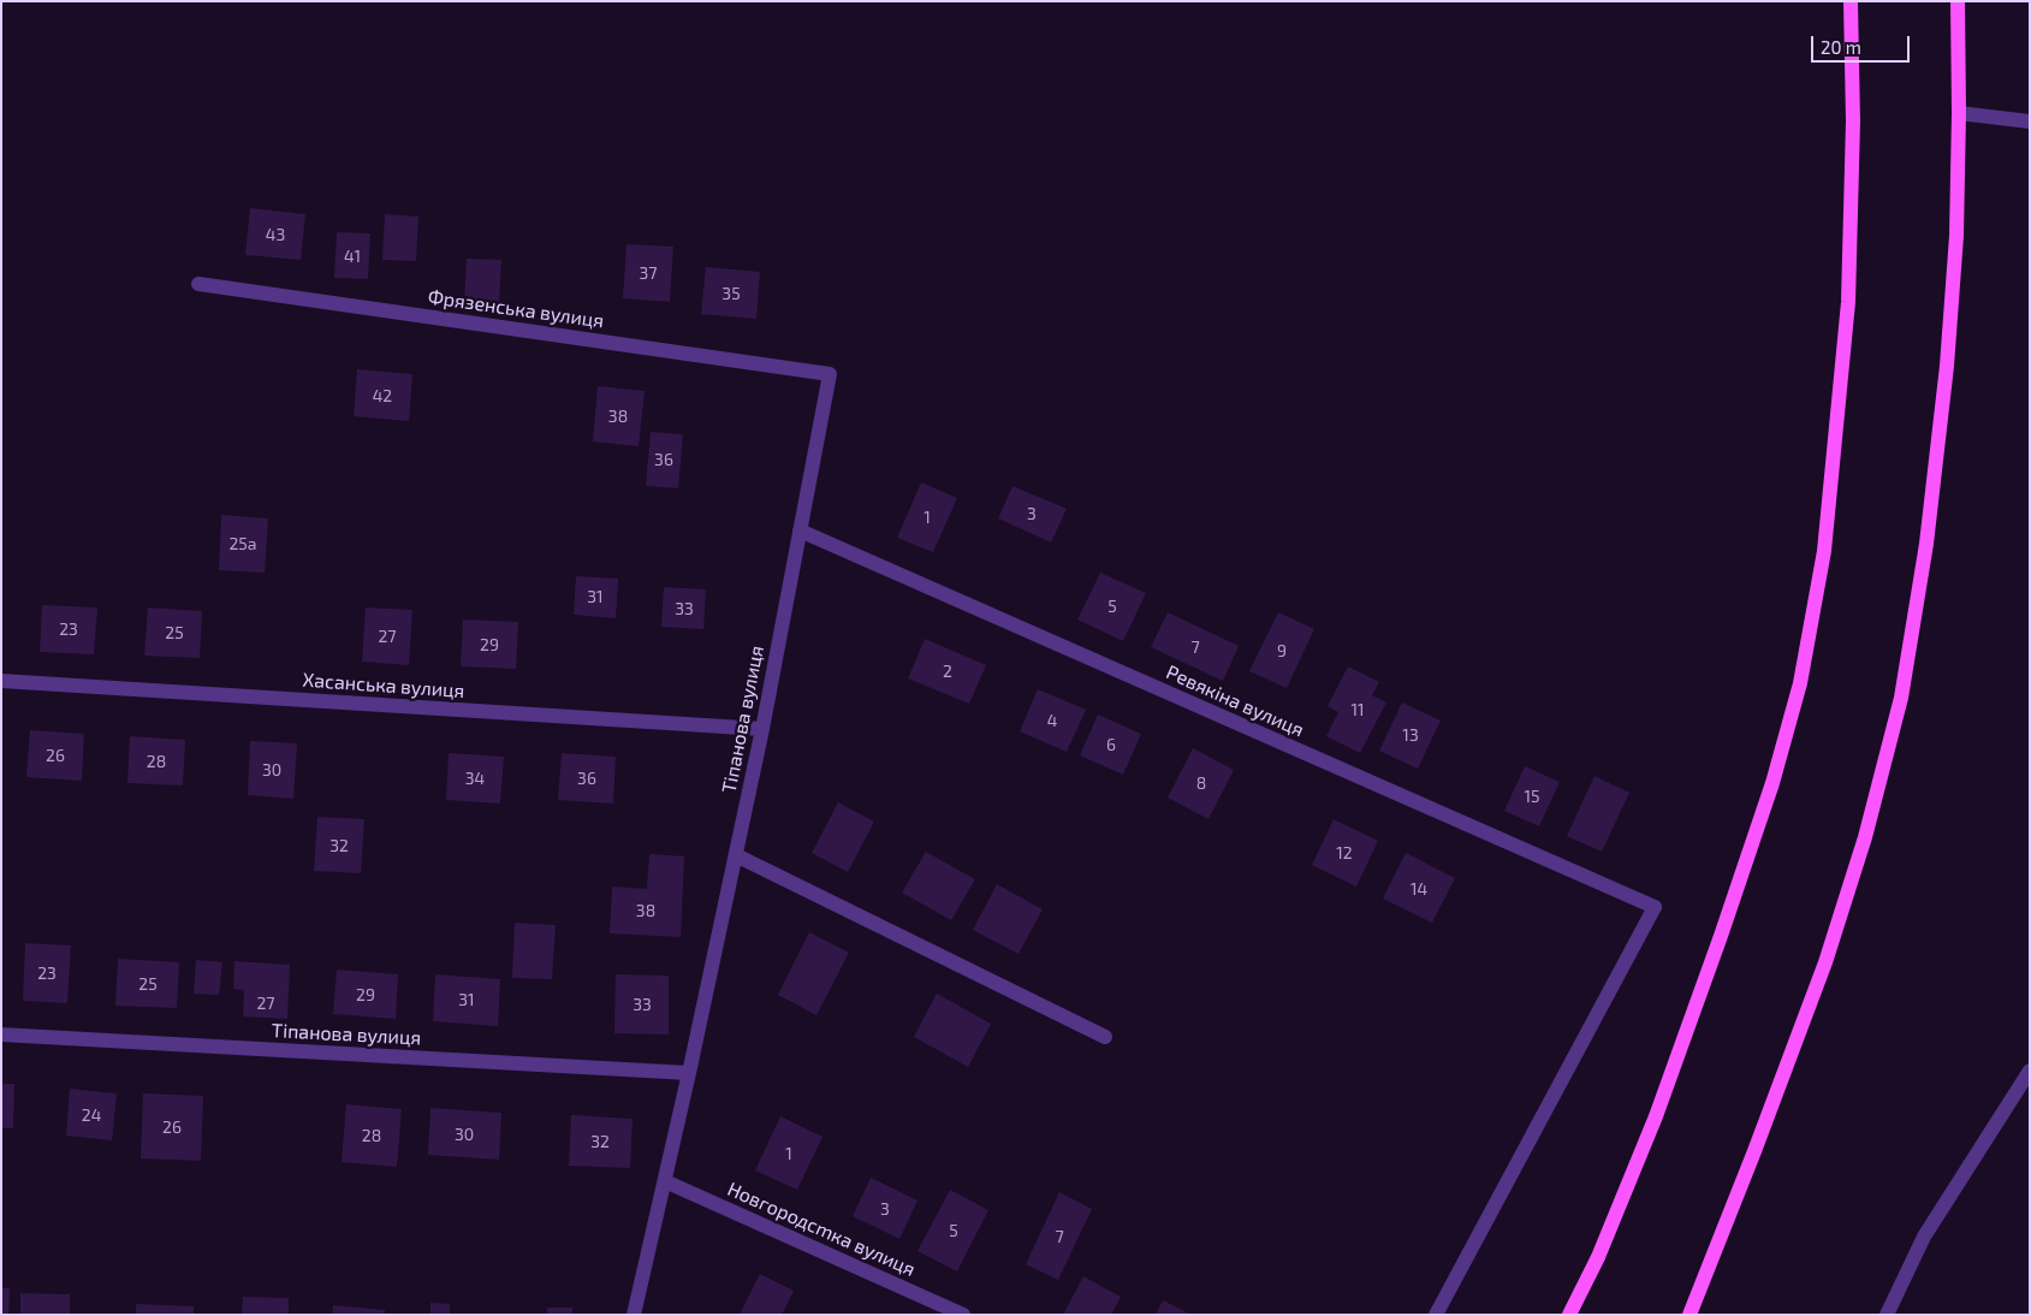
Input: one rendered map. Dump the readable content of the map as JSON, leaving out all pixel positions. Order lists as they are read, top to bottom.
{
  "streets": {
    "street": [
      "Фрязенська вулиця",
      "Хасанська вулиця",
      "Ревякiна вулиця",
      "Тіпанова вулиця",
      "Новгородсmка вулиця"
    ]
  },
  "crossings": [
    ["Фрязенська вулиця", "Тіпанова вулиця"],
    ["Хасанська вулиця", "Тіпанова вулиця"],
    ["Ревякiна вулиця", "Тіпанова вулиця"],
    ["Тіпанова вулиця", "Новгородсmка вулиця"]
  ],
  "house_numbers": [
    "43",
    "41",
    "37",
    "35",
    "42",
    "38",
    "36",
    "3",
    "1",
    "25а",
    "31",
    "5",
    "33",
    "23",
    "25",
    "27",
    "29",
    "7",
    "9",
    "2",
    "11",
    "4",
    "13",
    "6",
    "26",
    "28",
    "30",
    "34",
    "36",
    "8",
    "15",
    "32",
    "12",
    "14",
    "38",
    "23",
    "25",
    "29",
    "31",
    "27",
    "33",
    "24",
    "26",
    "30",
    "28",
    "32",
    "1",
    "3",
    "5",
    "7"
  ],
  "scale_bar": "20 m"
}
